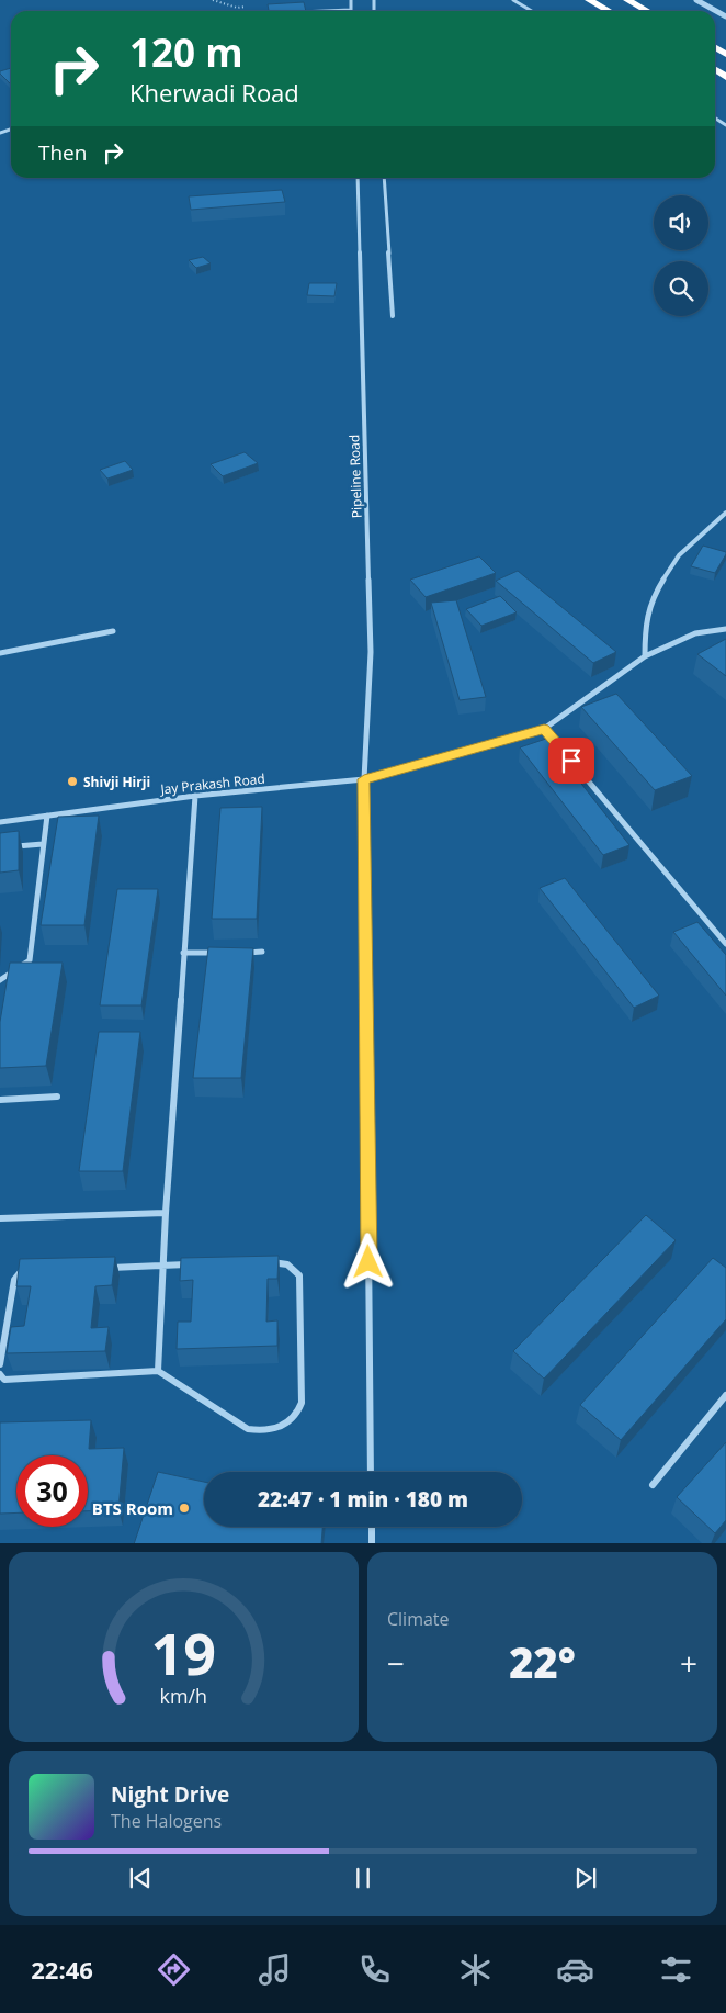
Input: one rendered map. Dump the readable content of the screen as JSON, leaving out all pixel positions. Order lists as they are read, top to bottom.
{
  "streets": {
    "street": ["Pipeline Road", "Jay Prakash Road"]
  },
  "crossings": [
    ["Pipeline Road", "Jay Prakash Road"]
  ],
  "places": ["Shivji Hirji", "BTS Room"],
  "page": {
    "turn": ["120 m", "Kherwadi Road"],
    "then": "Then",
    "limit": "30",
    "trip": "22:47 · 1 min · 180 m",
    "tile": "Climate",
    "heat": ["−", "22°", "+"],
    "song": ["Night Drive", "The Halogens"],
    "tabs": "22:46",
    "gauge": ["19", "km/h"]
  }
}
